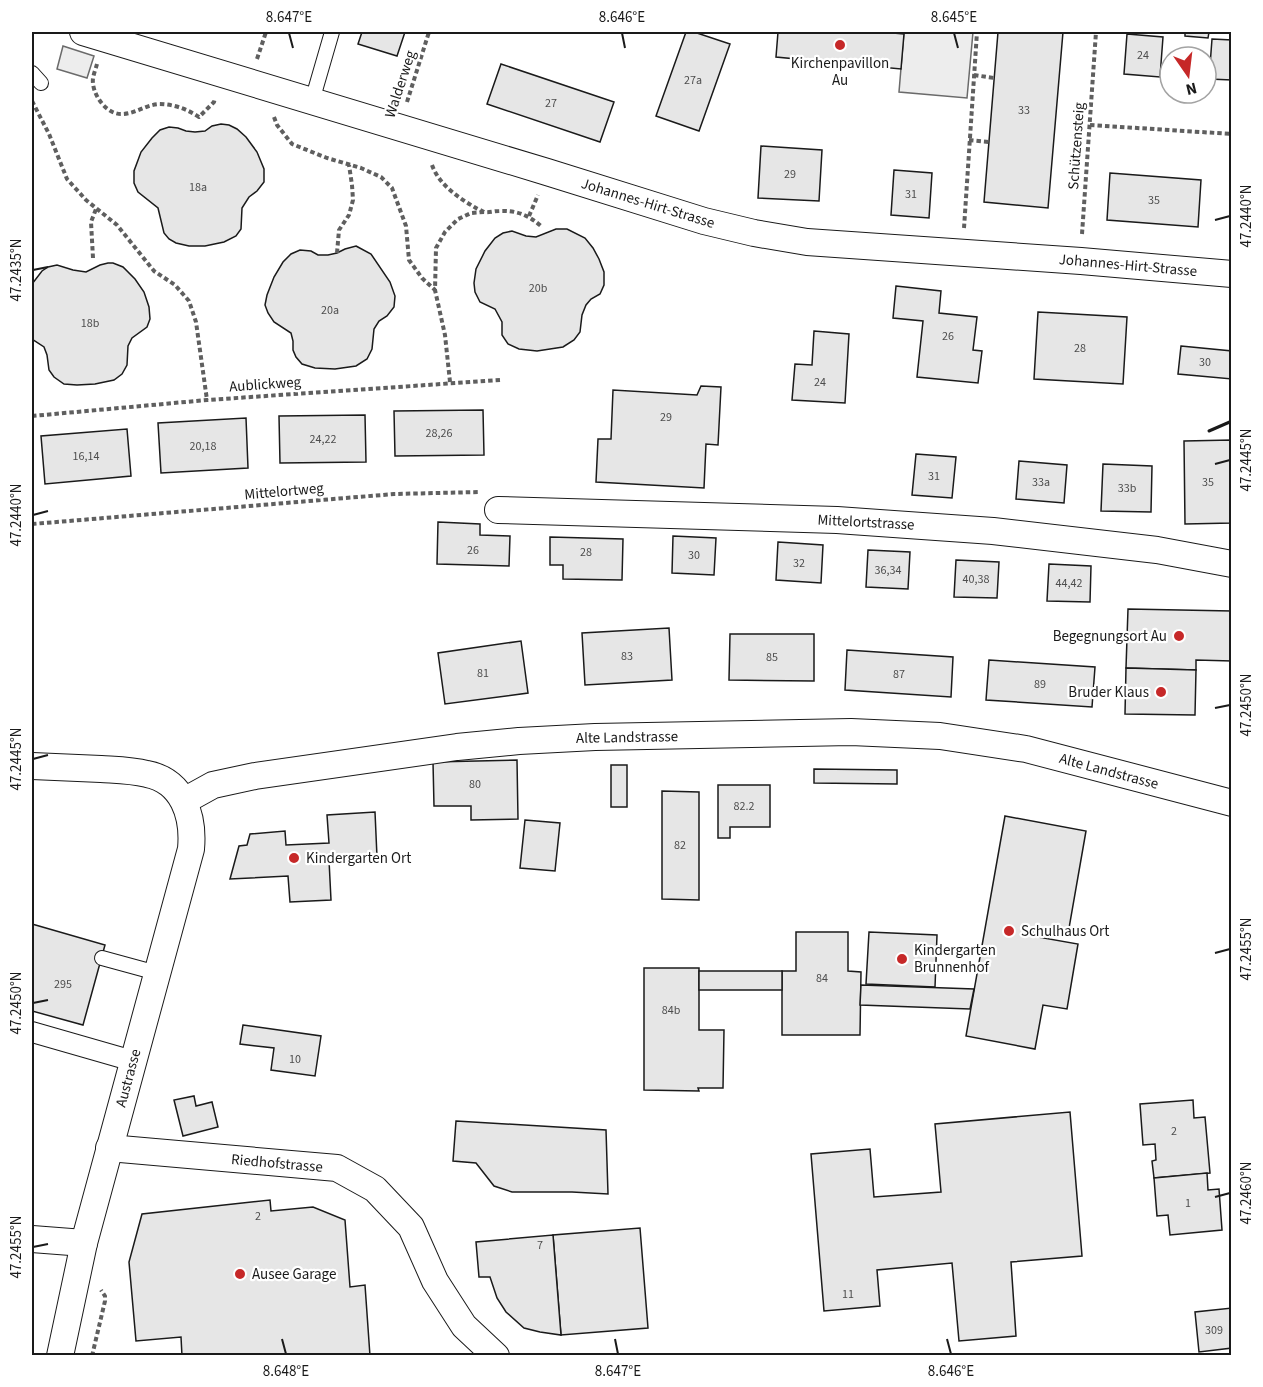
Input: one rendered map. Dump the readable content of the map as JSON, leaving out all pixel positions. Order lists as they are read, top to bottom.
{
  "streets": {
    "street": [
      "Johannes-Hirt-Strasse",
      "Mittelortstrasse",
      "Alte Landstrasse",
      "Austrasse",
      "Riedhofstrasse"
    ],
    "path": [
      "Walderweg",
      "Schützensteig",
      "Aublickweg",
      "Mittelortweg"
    ]
  },
  "crossings": [
    ["Walderweg", "Johannes-Hirt-Strasse"],
    ["Schützensteig", "Johannes-Hirt-Strasse"],
    ["Mittelortweg", "Mittelortstrasse"],
    ["Alte Landstrasse", "Austrasse"],
    ["Austrasse", "Riedhofstrasse"]
  ],
  "places": [
    "Kirchenpavillon Au",
    "Begegnungsort Au",
    "Bruder Klaus",
    "Kindergarten Ort",
    "Schulhaus Ort",
    "Kindergarten Brunnenhof",
    "Ausee Garage"
  ],
  "house_numbers": [
    "24",
    "27a",
    "27",
    "33",
    "29",
    "18a",
    "31",
    "35",
    "20b",
    "20a",
    "18b",
    "26",
    "28",
    "30",
    "24",
    "29",
    "28,26",
    "24,22",
    "20,18",
    "16,14",
    "31",
    "33a",
    "35",
    "33b",
    "26",
    "28",
    "30",
    "32",
    "36,34",
    "40,38",
    "44,42",
    "83",
    "85",
    "81",
    "87",
    "89",
    "80",
    "82.2",
    "82",
    "84",
    "295",
    "84b",
    "10",
    "2",
    "1",
    "2",
    "7",
    "11",
    "309"
  ],
  "north": "bottom",
  "coordinates": [
    "8.647°E",
    "8.646°E",
    "8.645°E",
    "47.2440°N",
    "47.2435°N",
    "47.2445°N",
    "47.2450°N",
    "47.2455°N",
    "47.2460°N",
    "8.648°E"
  ]
}
